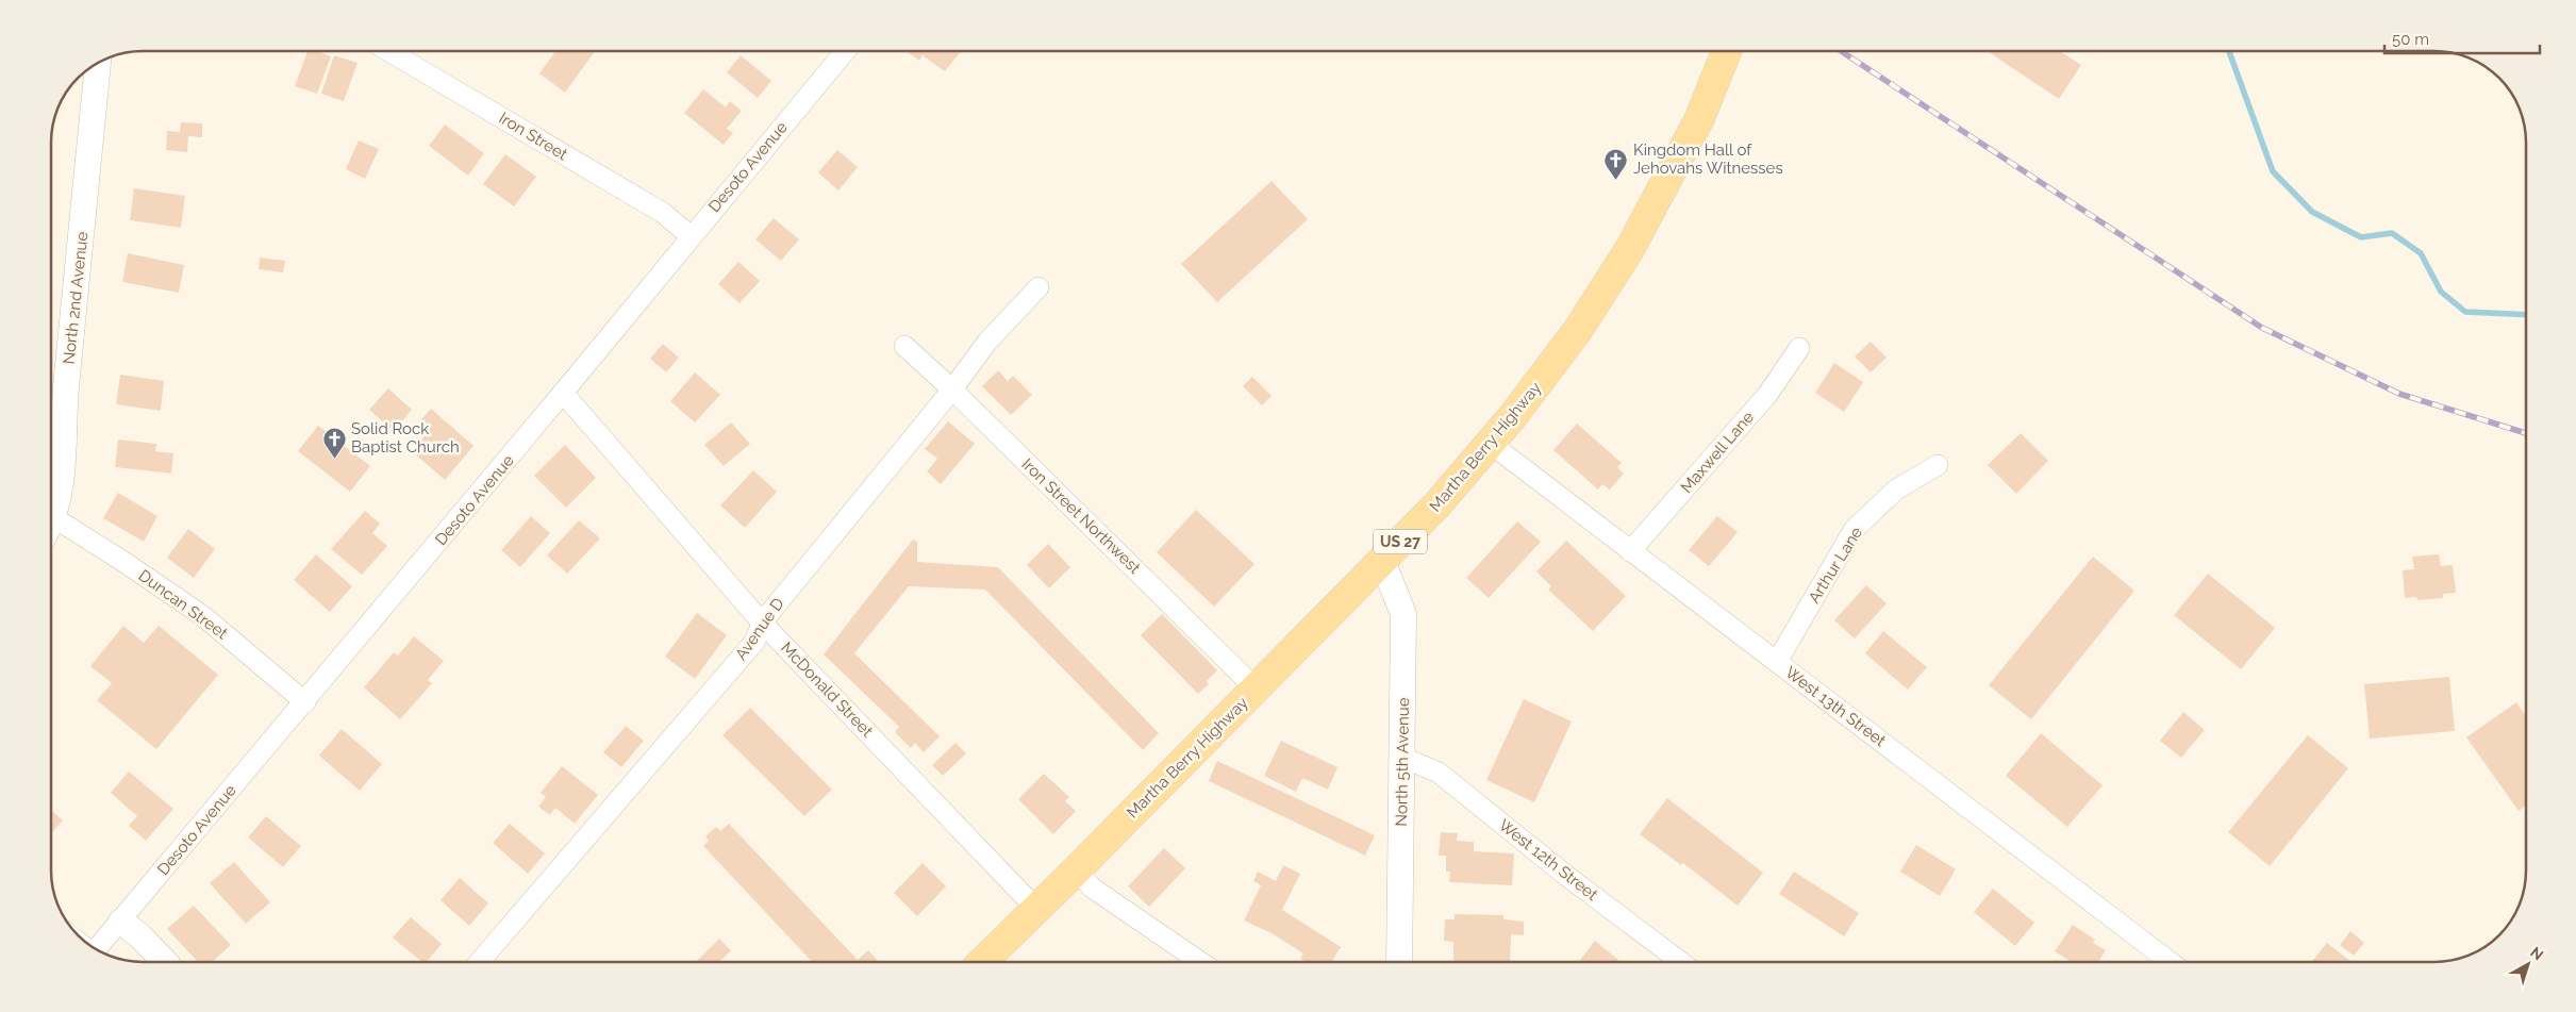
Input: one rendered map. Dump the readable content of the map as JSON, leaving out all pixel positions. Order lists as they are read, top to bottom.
{
  "streets": {
    "main road": ["Martha Berry Highway", "US 27"],
    "street": [
      "Iron Street",
      "Desoto Avenue",
      "North 2nd Avenue",
      "Maxwell Lane",
      "Iron Street Northwest",
      "Arthur Lane",
      "Duncan Street",
      "Avenue D",
      "McDonald Street",
      "West 13th Street",
      "North 5th Avenue",
      "West 12th Street"
    ]
  },
  "crossings": [
    ["Iron Street", "Desoto Avenue"],
    ["Desoto Avenue", "Duncan Street"],
    ["Desoto Avenue", "McDonald Street"],
    ["North 2nd Avenue", "Duncan Street"],
    ["Martha Berry Highway", "Iron Street Northwest"],
    ["Martha Berry Highway", "McDonald Street"],
    ["Martha Berry Highway", "West 13th Street"],
    ["Martha Berry Highway", "North 5th Avenue"],
    ["Maxwell Lane", "West 13th Street"],
    ["Iron Street Northwest", "Avenue D"],
    ["Arthur Lane", "West 13th Street"],
    ["Avenue D", "McDonald Street"],
    ["North 5th Avenue", "West 12th Street"]
  ],
  "places": {
    "church": ["Kingdom Hall of Jehovahs Witnesses", "Solid Rock Baptist Church"]
  },
  "scale_bar": "50 m",
  "north": "top right"
}
